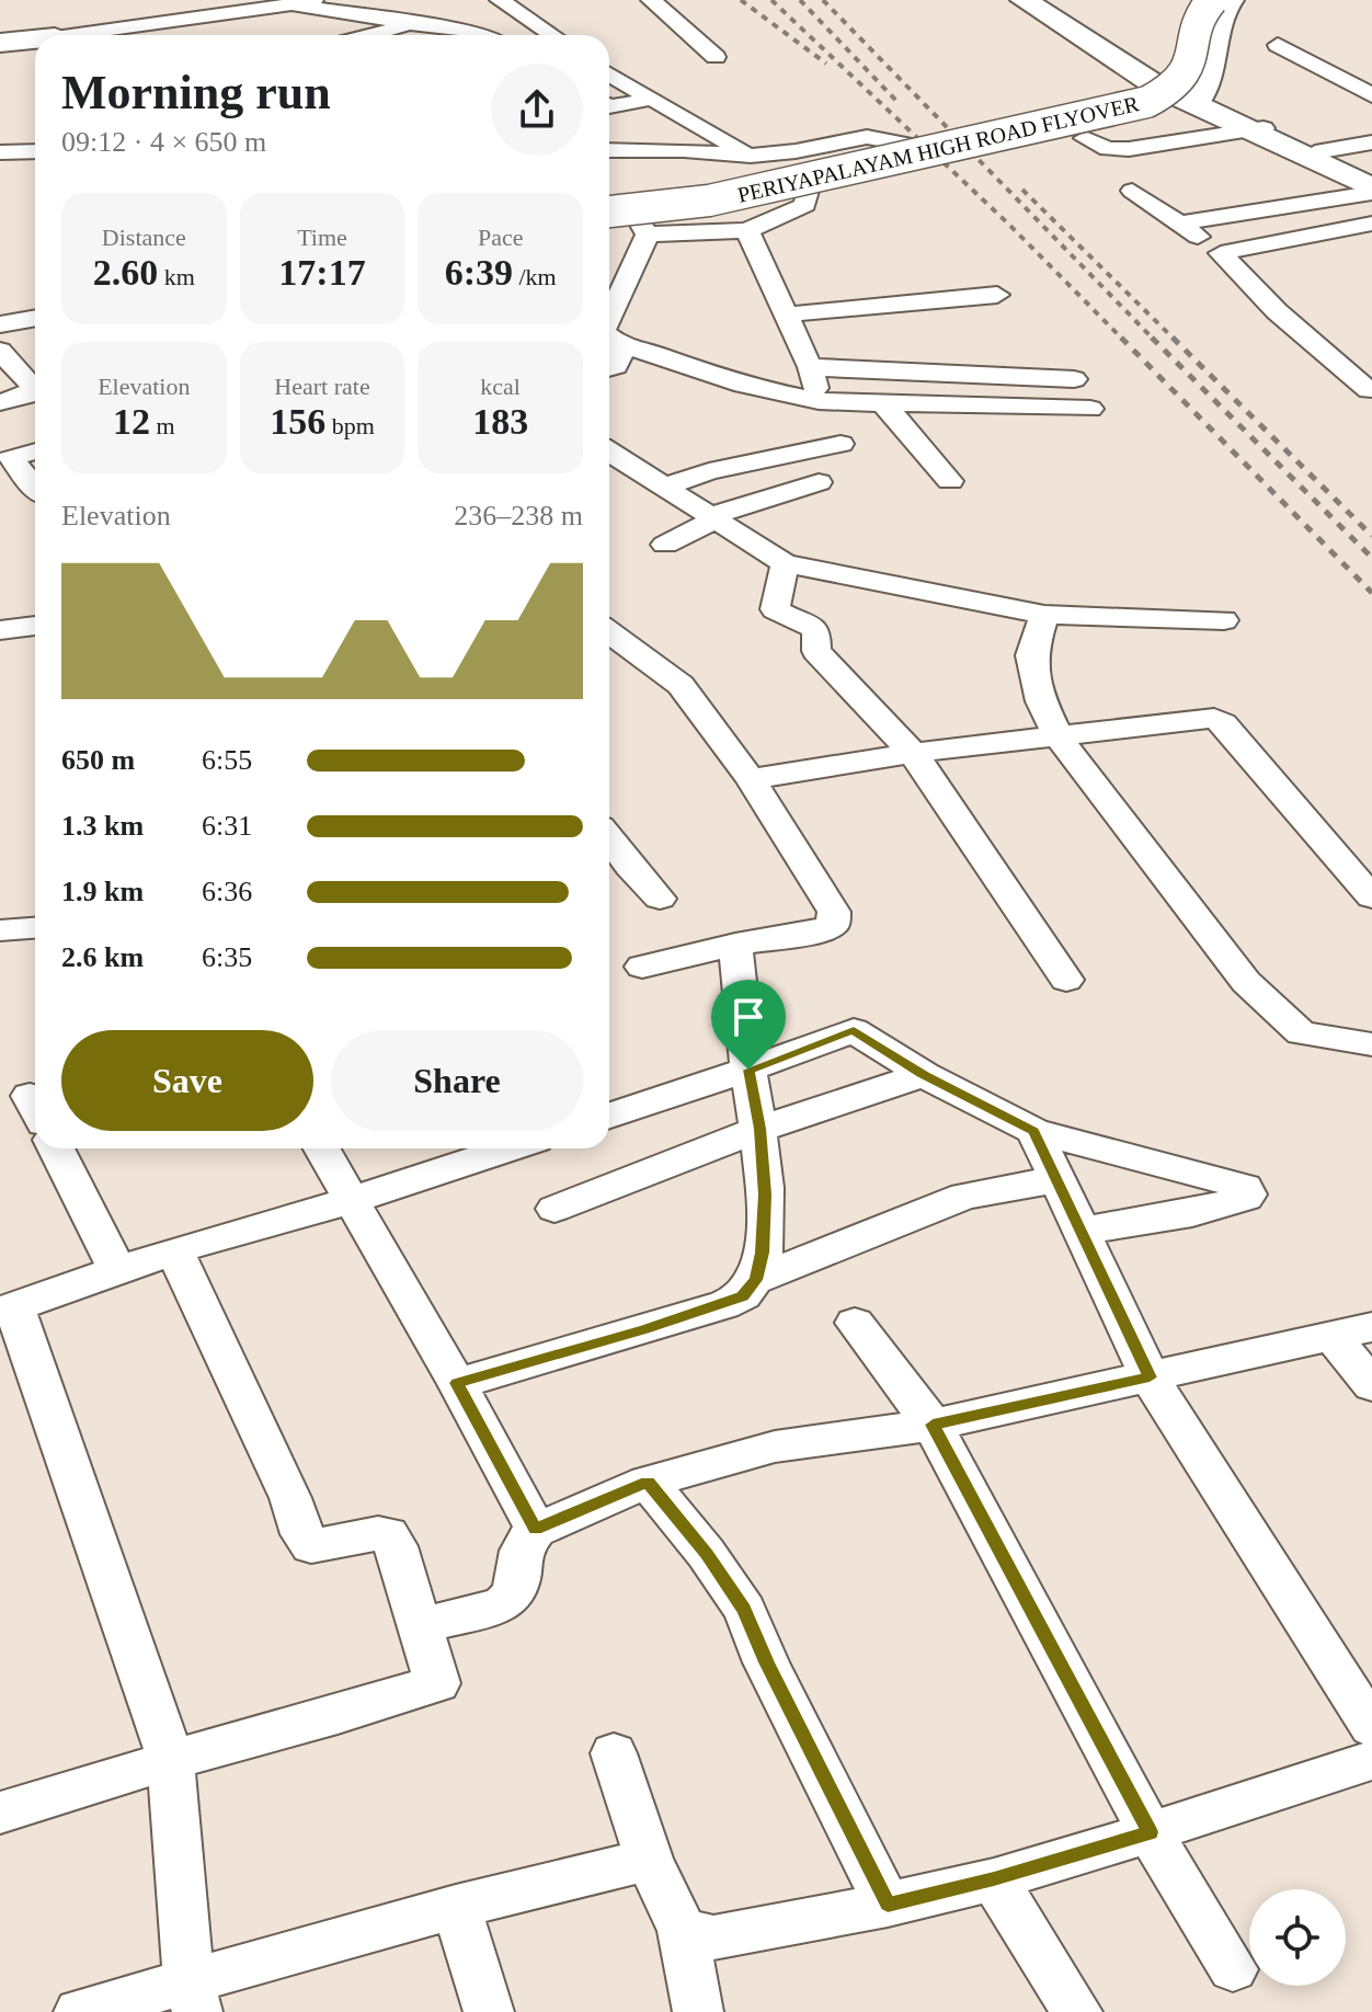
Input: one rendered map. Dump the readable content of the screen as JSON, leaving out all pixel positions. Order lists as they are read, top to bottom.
{
  "streets": {
    "main road": ["PERIYAPALAYAM HIGH ROAD FLYOVER"]
  },
  "page": {
    "heading": ["Morning run", "09:12 · 4 × 650 m"],
    "stats": [
      ["Distance", "2.60 km"],
      ["Time", "17:17"],
      ["Pace", "6:39 /km"],
      ["Elevation", "12 m"],
      ["Heart rate", "156 bpm"],
      ["kcal", "183"]
    ],
    "chart": ["Elevation", "236–238 m"],
    "list": [
      {
        "name": "650 m",
        "note": "6:55"
      },
      {
        "name": "1.3 km",
        "note": "6:31"
      },
      {
        "name": "1.9 km",
        "note": "6:36"
      },
      {
        "name": "2.6 km",
        "note": "6:35"
      }
    ],
    "buttons": ["Save", "Share"]
  }
}
